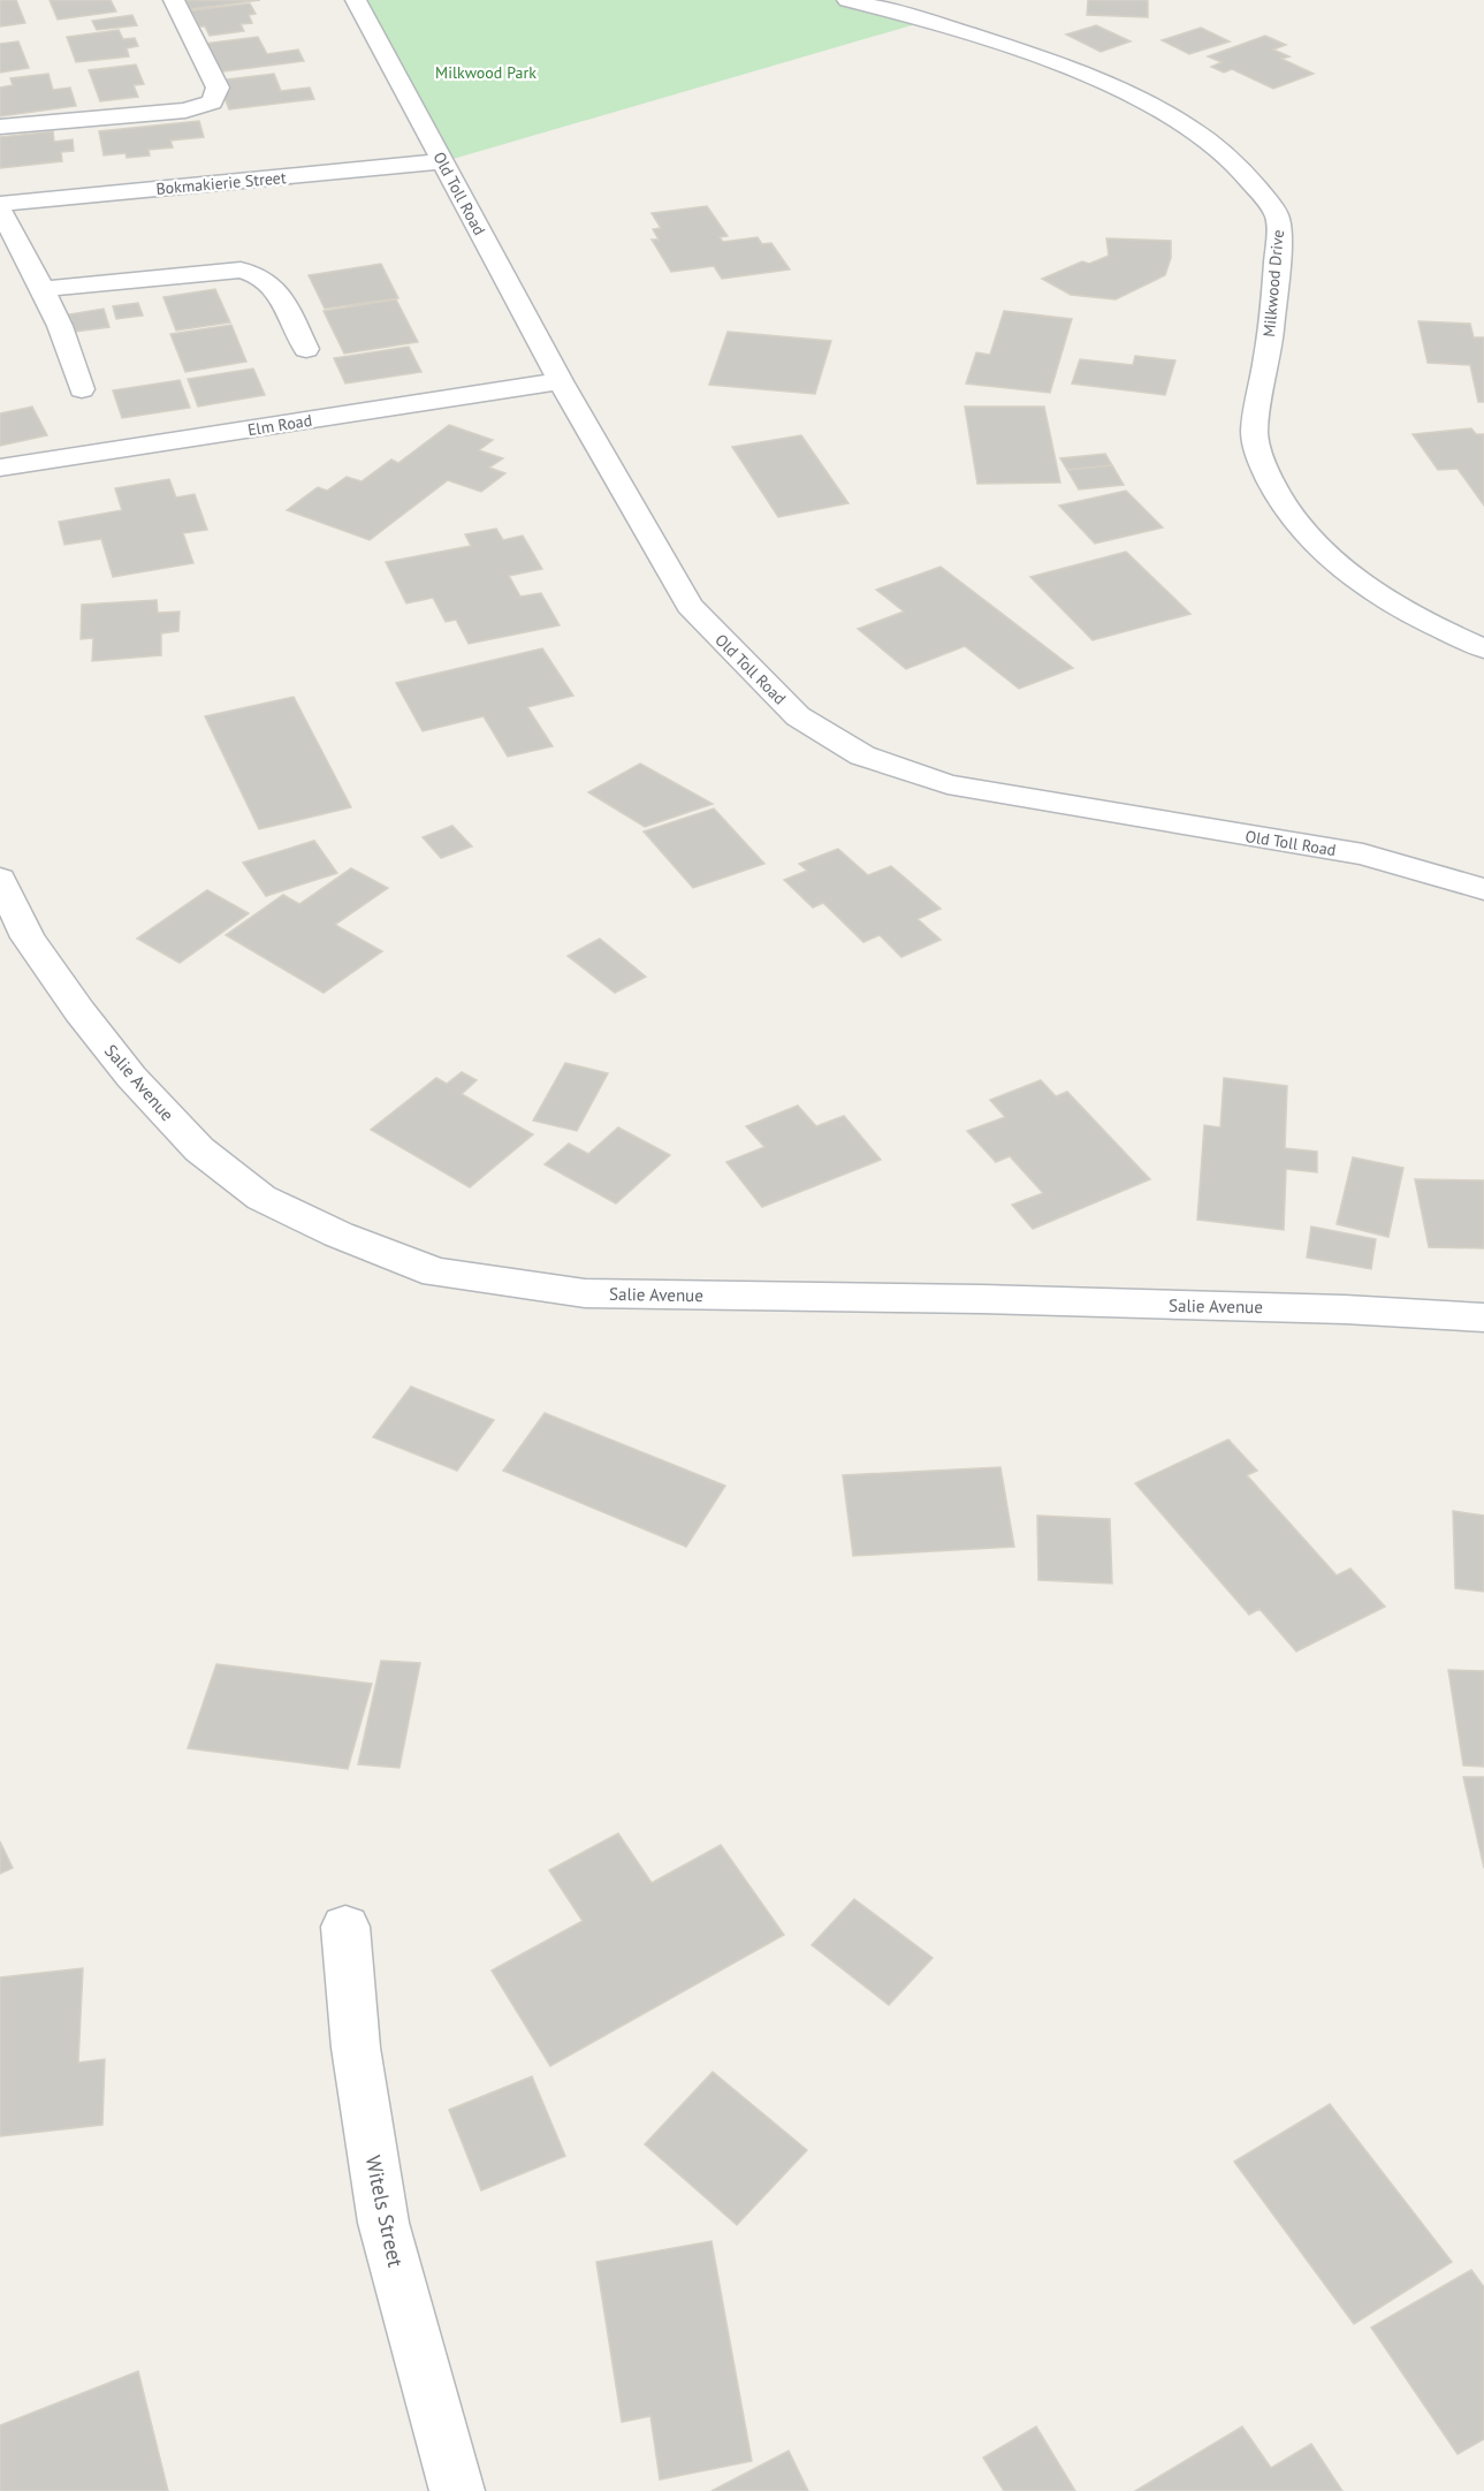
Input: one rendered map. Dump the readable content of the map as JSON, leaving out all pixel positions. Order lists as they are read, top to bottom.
{
  "streets": {
    "street": [
      "Bokmakierie Street",
      "Old Toll Road",
      "Milkwood Drive",
      "Elm Road",
      "Salie Avenue",
      "Witels Street"
    ]
  },
  "crossings": [
    ["Bokmakierie Street", "Old Toll Road"],
    ["Old Toll Road", "Elm Road"]
  ],
  "parks": ["Milkwood Park"]
}
